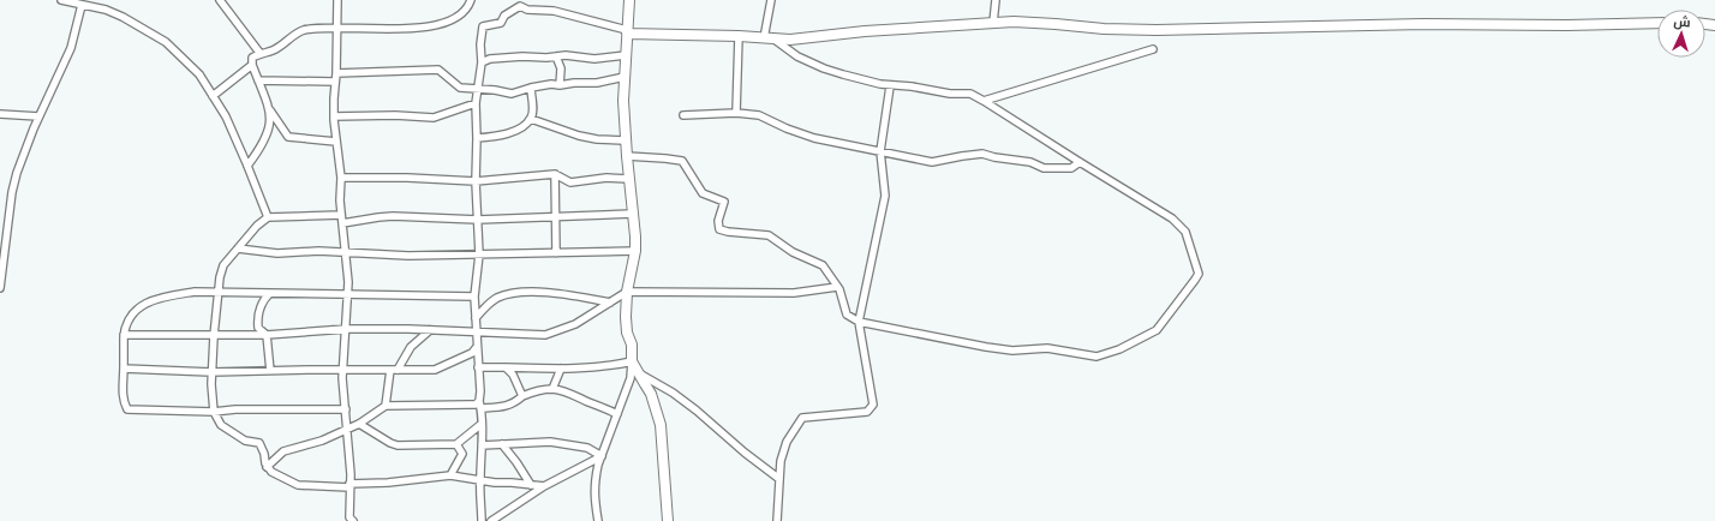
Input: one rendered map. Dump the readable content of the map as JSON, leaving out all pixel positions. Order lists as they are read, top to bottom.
{
  "north": "top"
}
